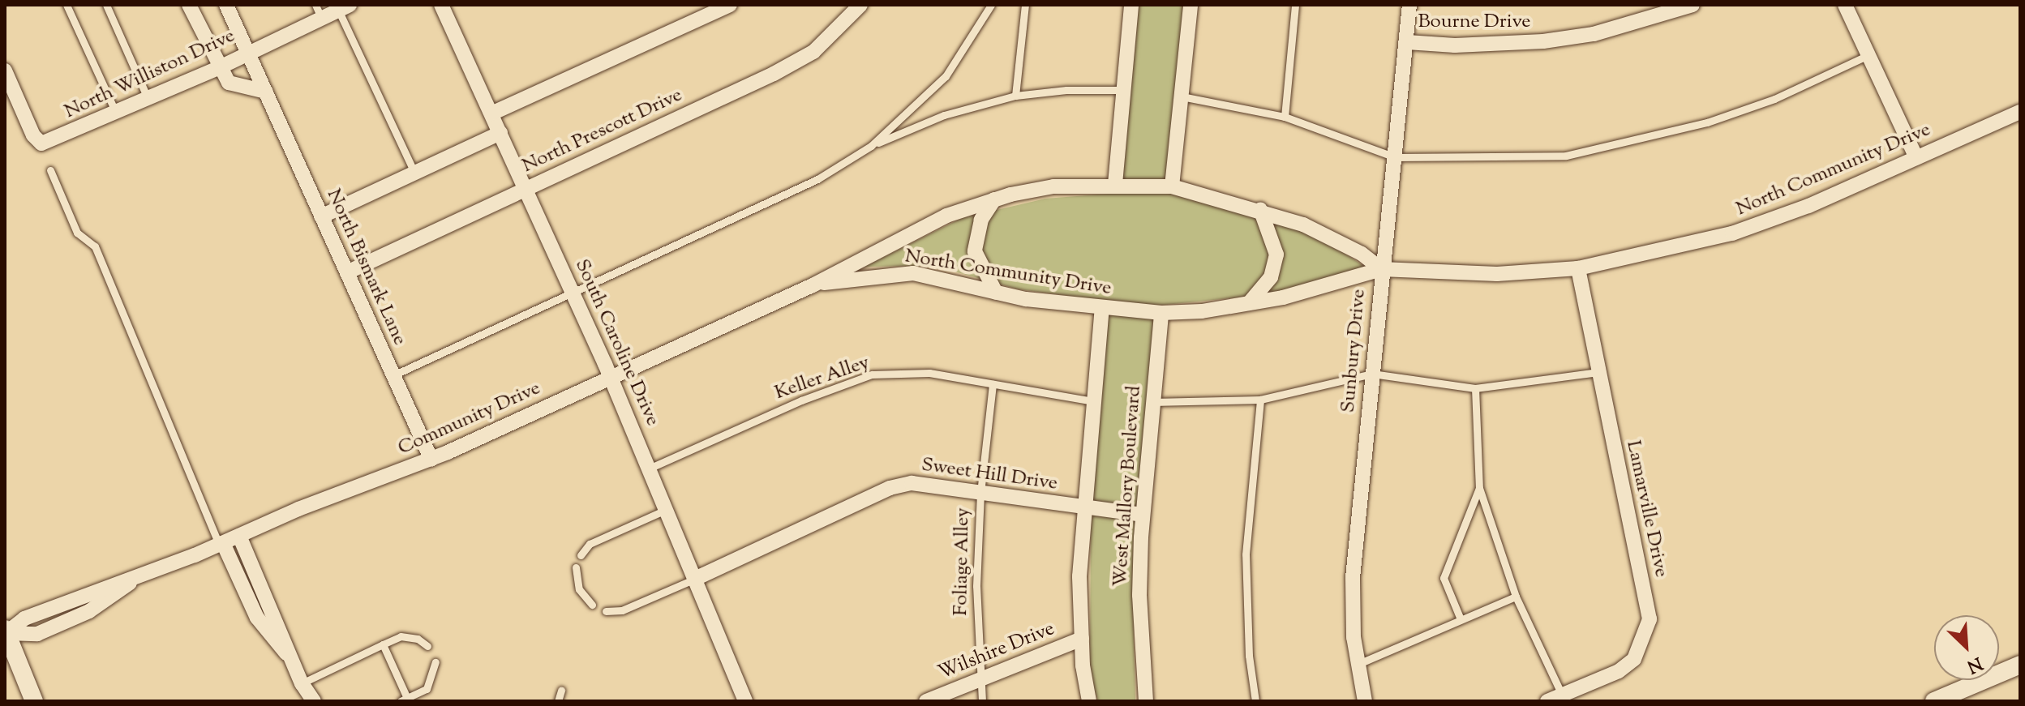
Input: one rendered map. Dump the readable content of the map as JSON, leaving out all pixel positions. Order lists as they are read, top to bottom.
{
  "streets": {
    "street": [
      "Bourne Drive",
      "North Williston Drive",
      "North Prescott Drive",
      "North Community Drive",
      "North Bismark Lane",
      "South Caroline Drive",
      "Sunbury Drive",
      "Community Drive",
      "Sweet Hill Drive",
      "West Mallory Boulevard",
      "Lamarville Drive",
      "Wilshire Drive"
    ],
    "lane": ["Keller Alley", "Foliage Alley"]
  },
  "crossings": [
    ["Bourne Drive", "Sunbury Drive"],
    ["North Williston Drive", "North Bismark Lane"],
    ["North Prescott Drive", "North Bismark Lane"],
    ["North Prescott Drive", "South Caroline Drive"],
    ["North Community Drive", "Sunbury Drive"],
    ["North Community Drive", "Community Drive"],
    ["North Community Drive", "West Mallory Boulevard"],
    ["North Community Drive", "Lamarville Drive"],
    ["North Bismark Lane", "Community Drive"],
    ["South Caroline Drive", "Keller Alley"],
    ["South Caroline Drive", "Community Drive"],
    ["South Caroline Drive", "Sweet Hill Drive"],
    ["Keller Alley", "Foliage Alley"],
    ["Sweet Hill Drive", "West Mallory Boulevard"],
    ["Sweet Hill Drive", "Foliage Alley"],
    ["Foliage Alley", "Wilshire Drive"]
  ],
  "north": "bottom right"
}
